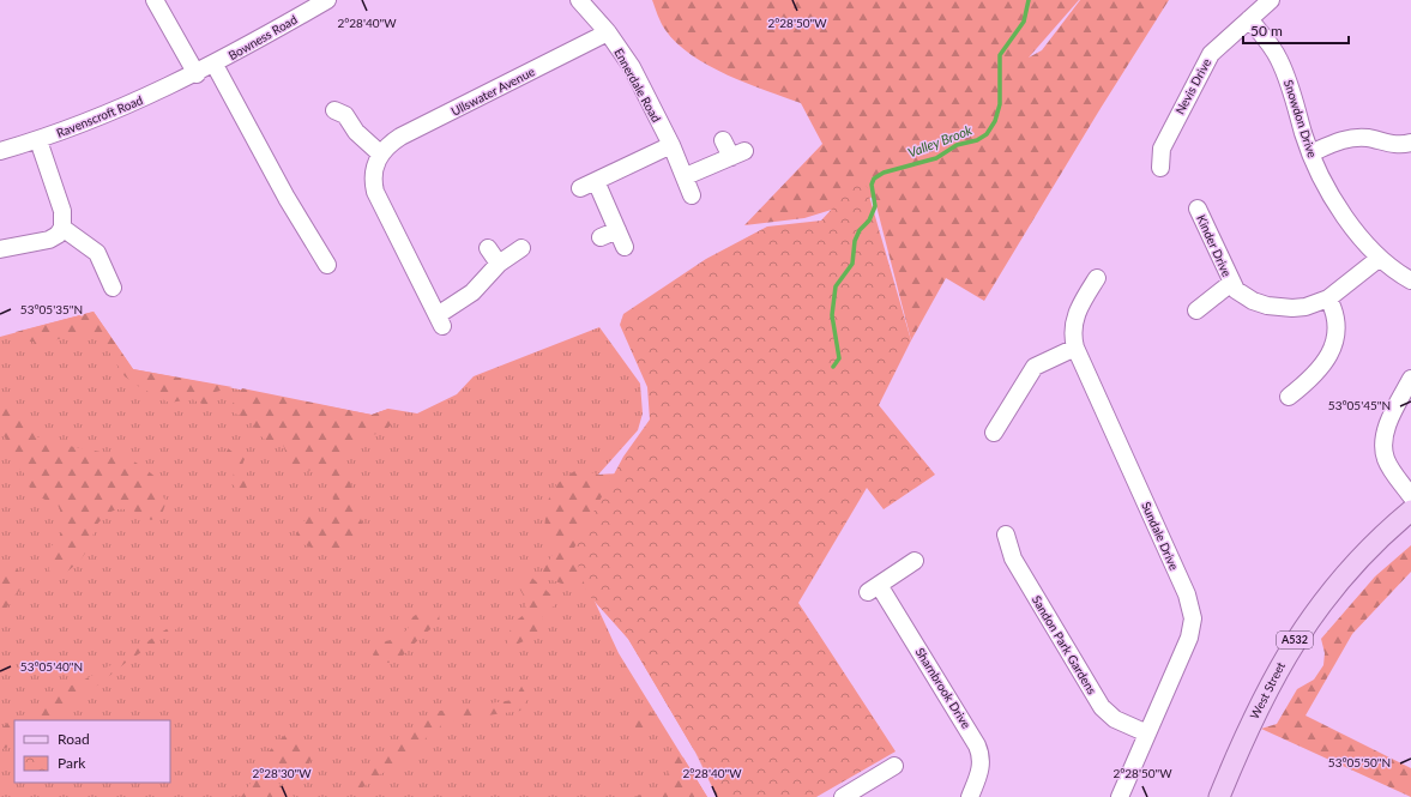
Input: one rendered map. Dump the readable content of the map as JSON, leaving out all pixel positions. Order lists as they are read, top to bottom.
{
  "streets": {
    "main road": ["A532", "West Street"],
    "street": [
      "Bowness Road",
      "Ennerdale Road",
      "Nevis Drive",
      "Ullswater Avenue",
      "Ravenscroft Road",
      "Snowdon Drive",
      "Kinder Drive",
      "Sundale Drive",
      "Sandon Park Gardens",
      "Sharnbrook Drive"
    ]
  },
  "crossings": [
    ["Bowness Road", "Ravenscroft Road"],
    ["Ennerdale Road", "Ullswater Avenue"],
    ["Nevis Drive", "Snowdon Drive"],
    ["Snowdon Drive", "Kinder Drive"],
    ["Sundale Drive", "Sandon Park Gardens"]
  ],
  "water": ["Valley Brook"],
  "legend": ["Road", "Park"],
  "scale_bar": "50 m",
  "coordinates": [
    "2°28'40\"W",
    "2°28'50\"W",
    "53°05'35\"N",
    "53°05'45\"N",
    "53°05'40\"N",
    "53°05'50\"N",
    "2°28'30\"W"
  ]
}
